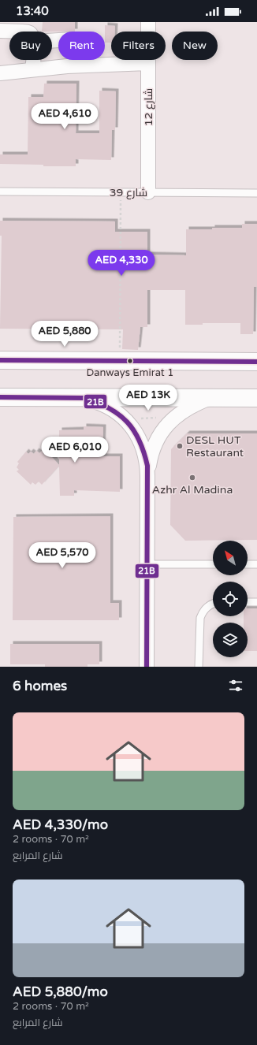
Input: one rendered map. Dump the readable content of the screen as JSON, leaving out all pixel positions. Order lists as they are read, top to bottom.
{
  "streets": {
    "street": ["شارع 12"],
    "lane": ["شارع 39"]
  },
  "crossings": [
    ["شارع 12", "شارع 39"]
  ],
  "places": ["Danways Emirat 1", "DESL HUT Restaurant", "Azhr Al Madina"],
  "lines": ["transit line 21B"],
  "north": "top left",
  "page": {
    "status": "13:40",
    "chip": [
      "Buy",
      "Rent",
      "Filters",
      "New"
    ],
    "price": [
      "AED 4,610",
      "AED 4,330",
      "AED 5,880",
      "AED 13K",
      "AED 6,010",
      "AED 5,570"
    ],
    "heading": "6 homes",
    "list": [
      {
        "name": "AED 4,330/mo",
        "note": "2 rooms · 70 m² · شارع المرابع"
      },
      {
        "name": "AED 5,880/mo",
        "note": "2 rooms · 70 m² · شارع المرابع"
      }
    ]
  }
}
